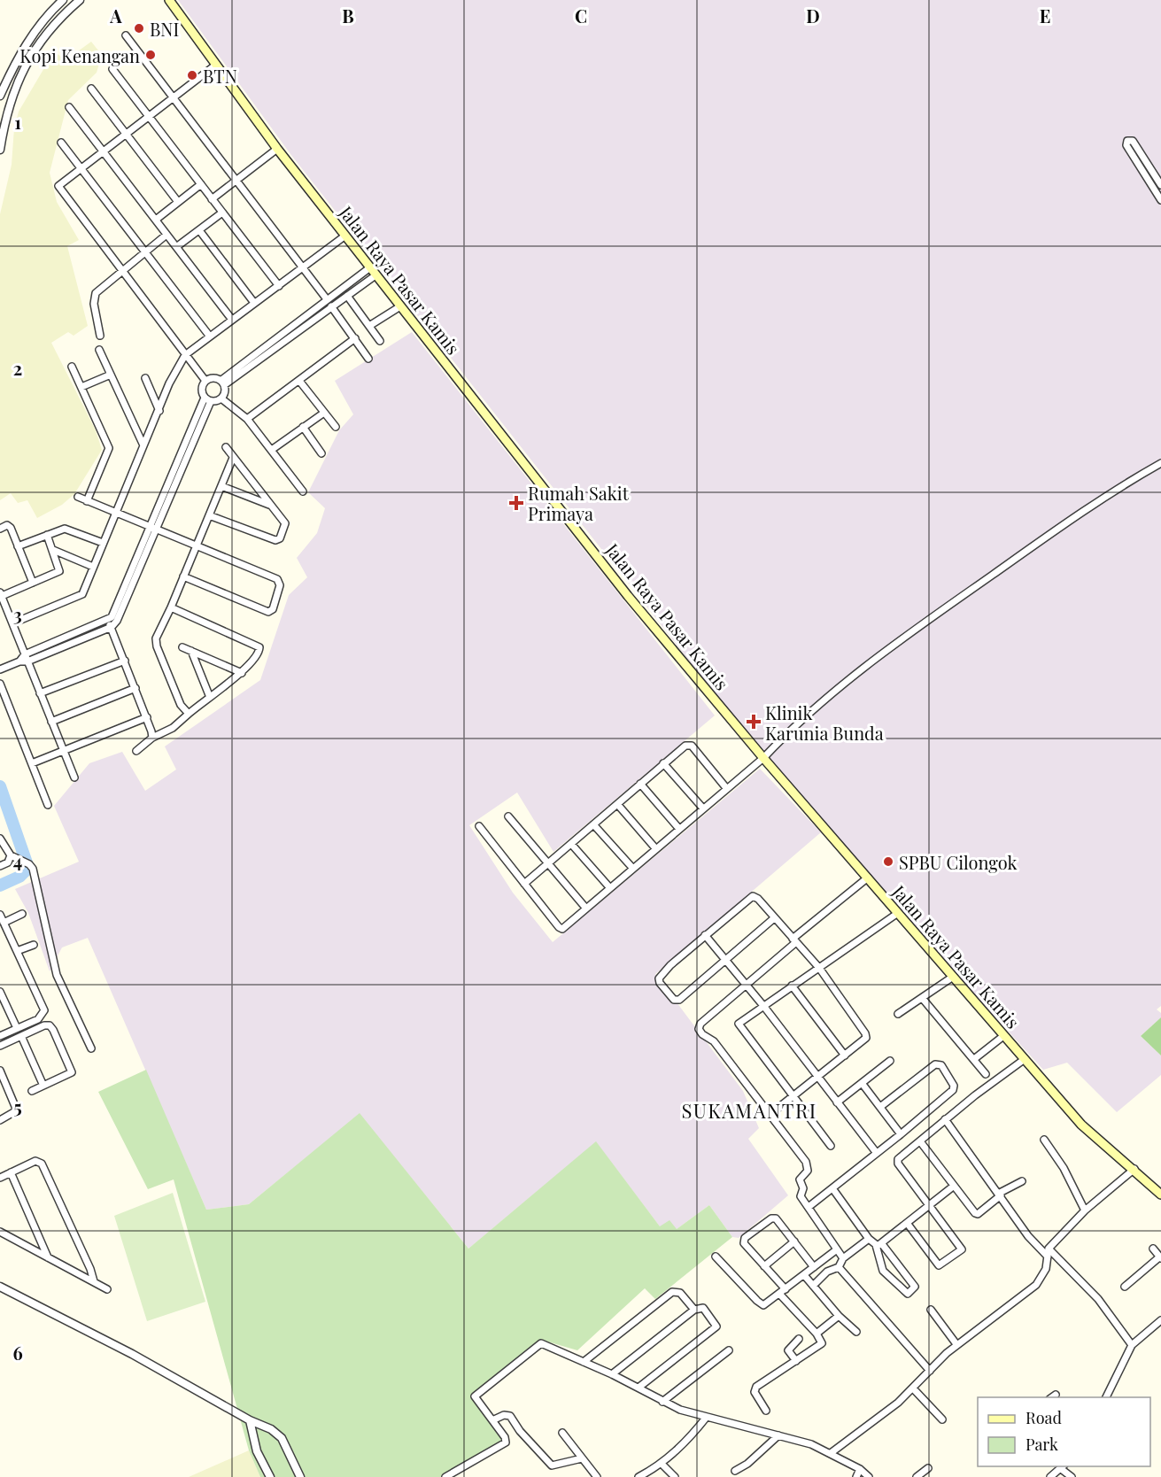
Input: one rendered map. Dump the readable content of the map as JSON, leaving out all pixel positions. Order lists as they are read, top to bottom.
{
  "streets": {
    "main road": ["Jalan Raya Pasar Kamis"]
  },
  "districts": ["SUKAMANTRI"],
  "places": {
    "other": [
      "BNI",
      "Kopi Kenangan",
      "BTN",
      "SPBU Cilongok"
    ],
    "health": ["Rumah Sakit Primaya", "Klinik Karunia Bunda"]
  },
  "legend": ["Road", "Park"],
  "grid": {
    "columns": [
      "A",
      "B",
      "C",
      "D",
      "E"
    ],
    "rows": [
      "1",
      "2",
      "3",
      "4",
      "5",
      "6"
    ]
  }
}
